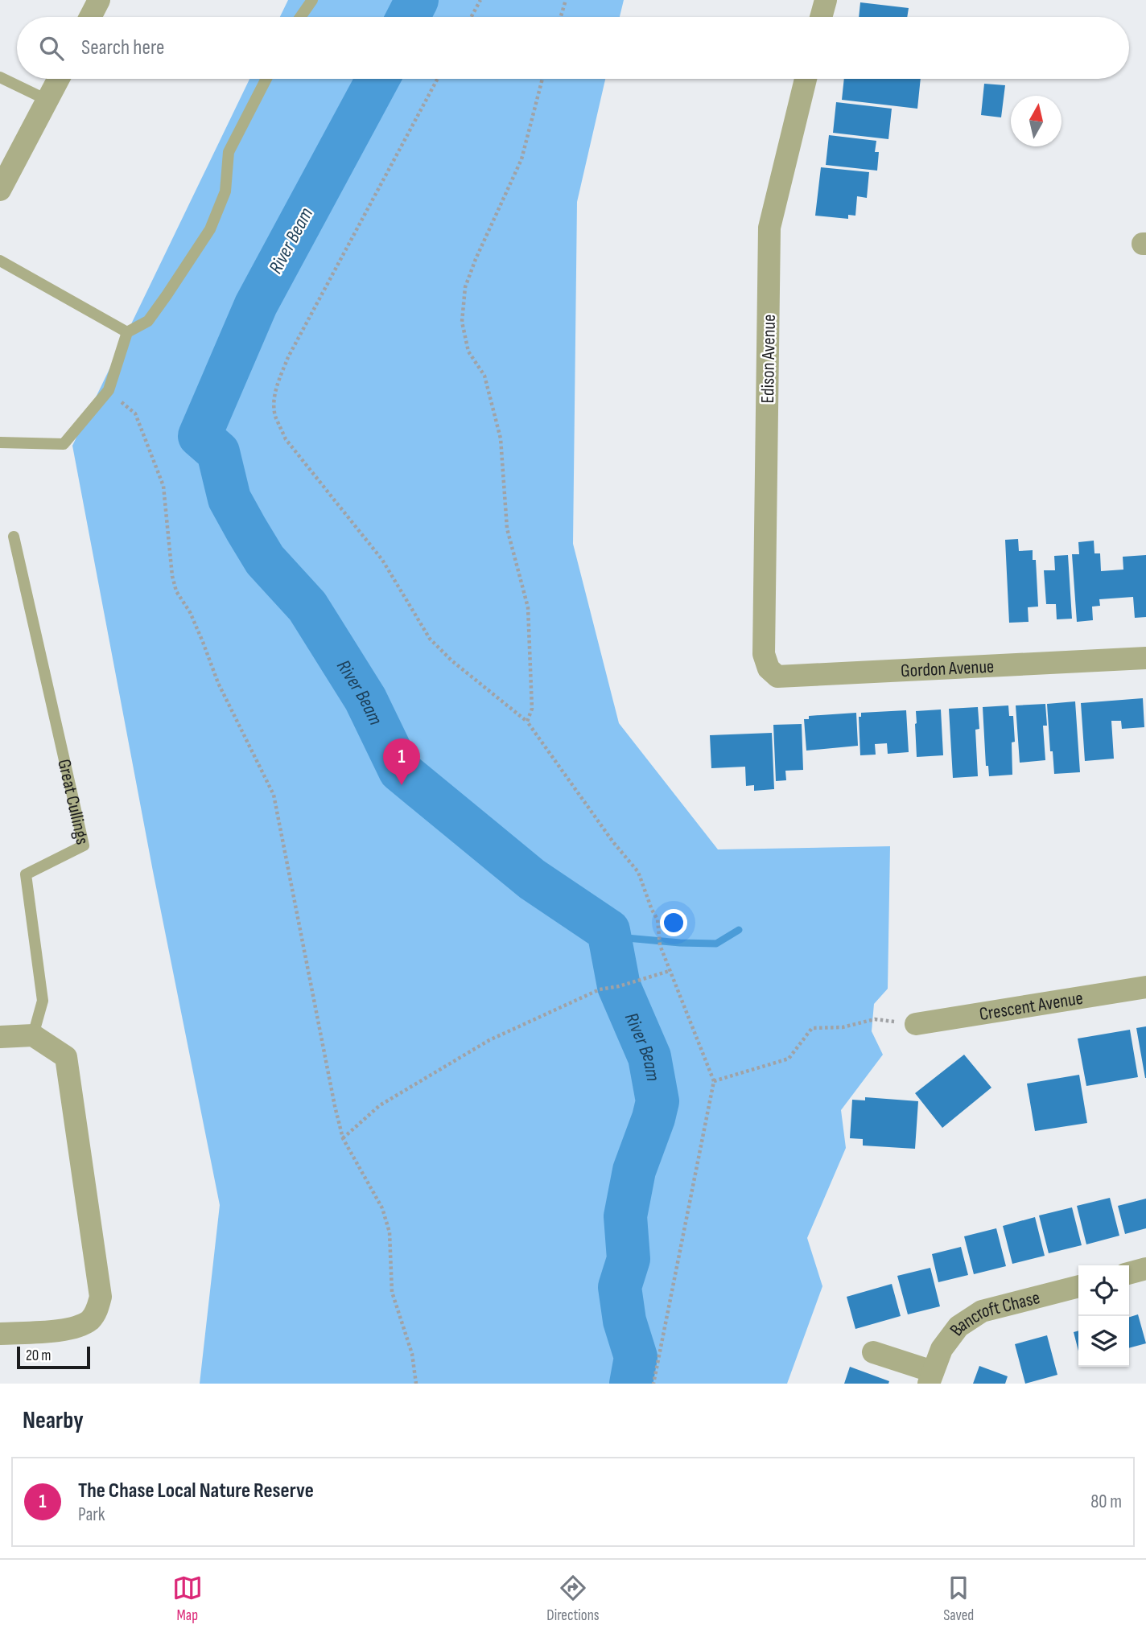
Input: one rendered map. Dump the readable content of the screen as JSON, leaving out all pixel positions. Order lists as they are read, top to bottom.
{
  "streets": {
    "street": [
      "Edison Avenue",
      "Gordon Avenue",
      "Crescent Avenue",
      "Bancroft Chase"
    ],
    "lane": ["Great Cullings"]
  },
  "crossings": [
    ["Edison Avenue", "Gordon Avenue"]
  ],
  "water": ["River Beam"],
  "scale_bar": "20 m",
  "north": "top",
  "page": {
    "search": "Search here",
    "pins": "1",
    "scale": "20 m",
    "heading": "Nearby",
    "list": [
      {
        "mark": "1",
        "name": "The Chase Local Nature Reserve",
        "note": "Park",
        "value": "80 m"
      }
    ],
    "nav": ["Map", "Directions", "Saved"]
  }
}
